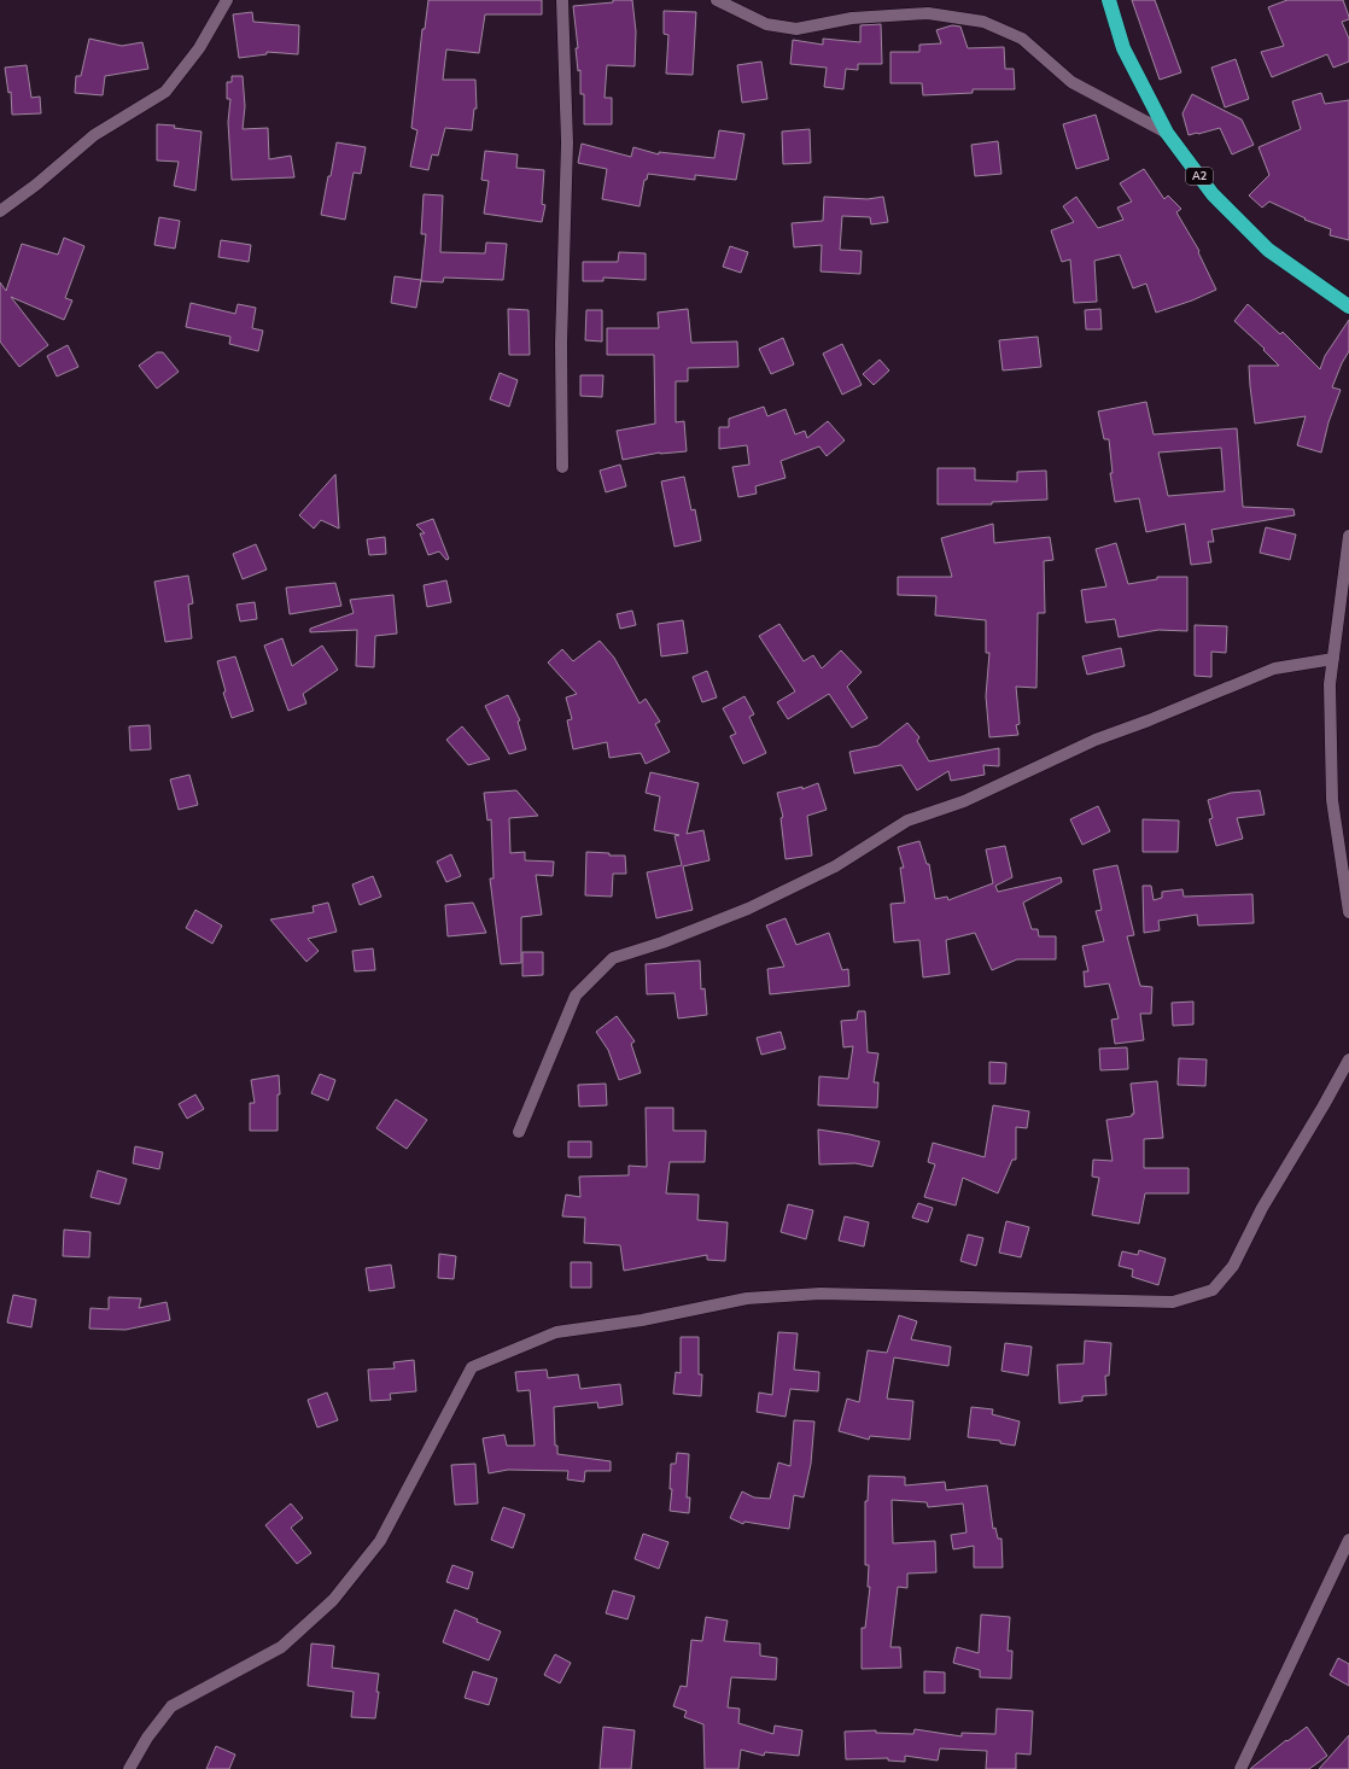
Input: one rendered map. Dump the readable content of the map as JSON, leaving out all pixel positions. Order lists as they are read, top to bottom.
{
  "streets": {
    "highway": ["A2"]
  }
}
